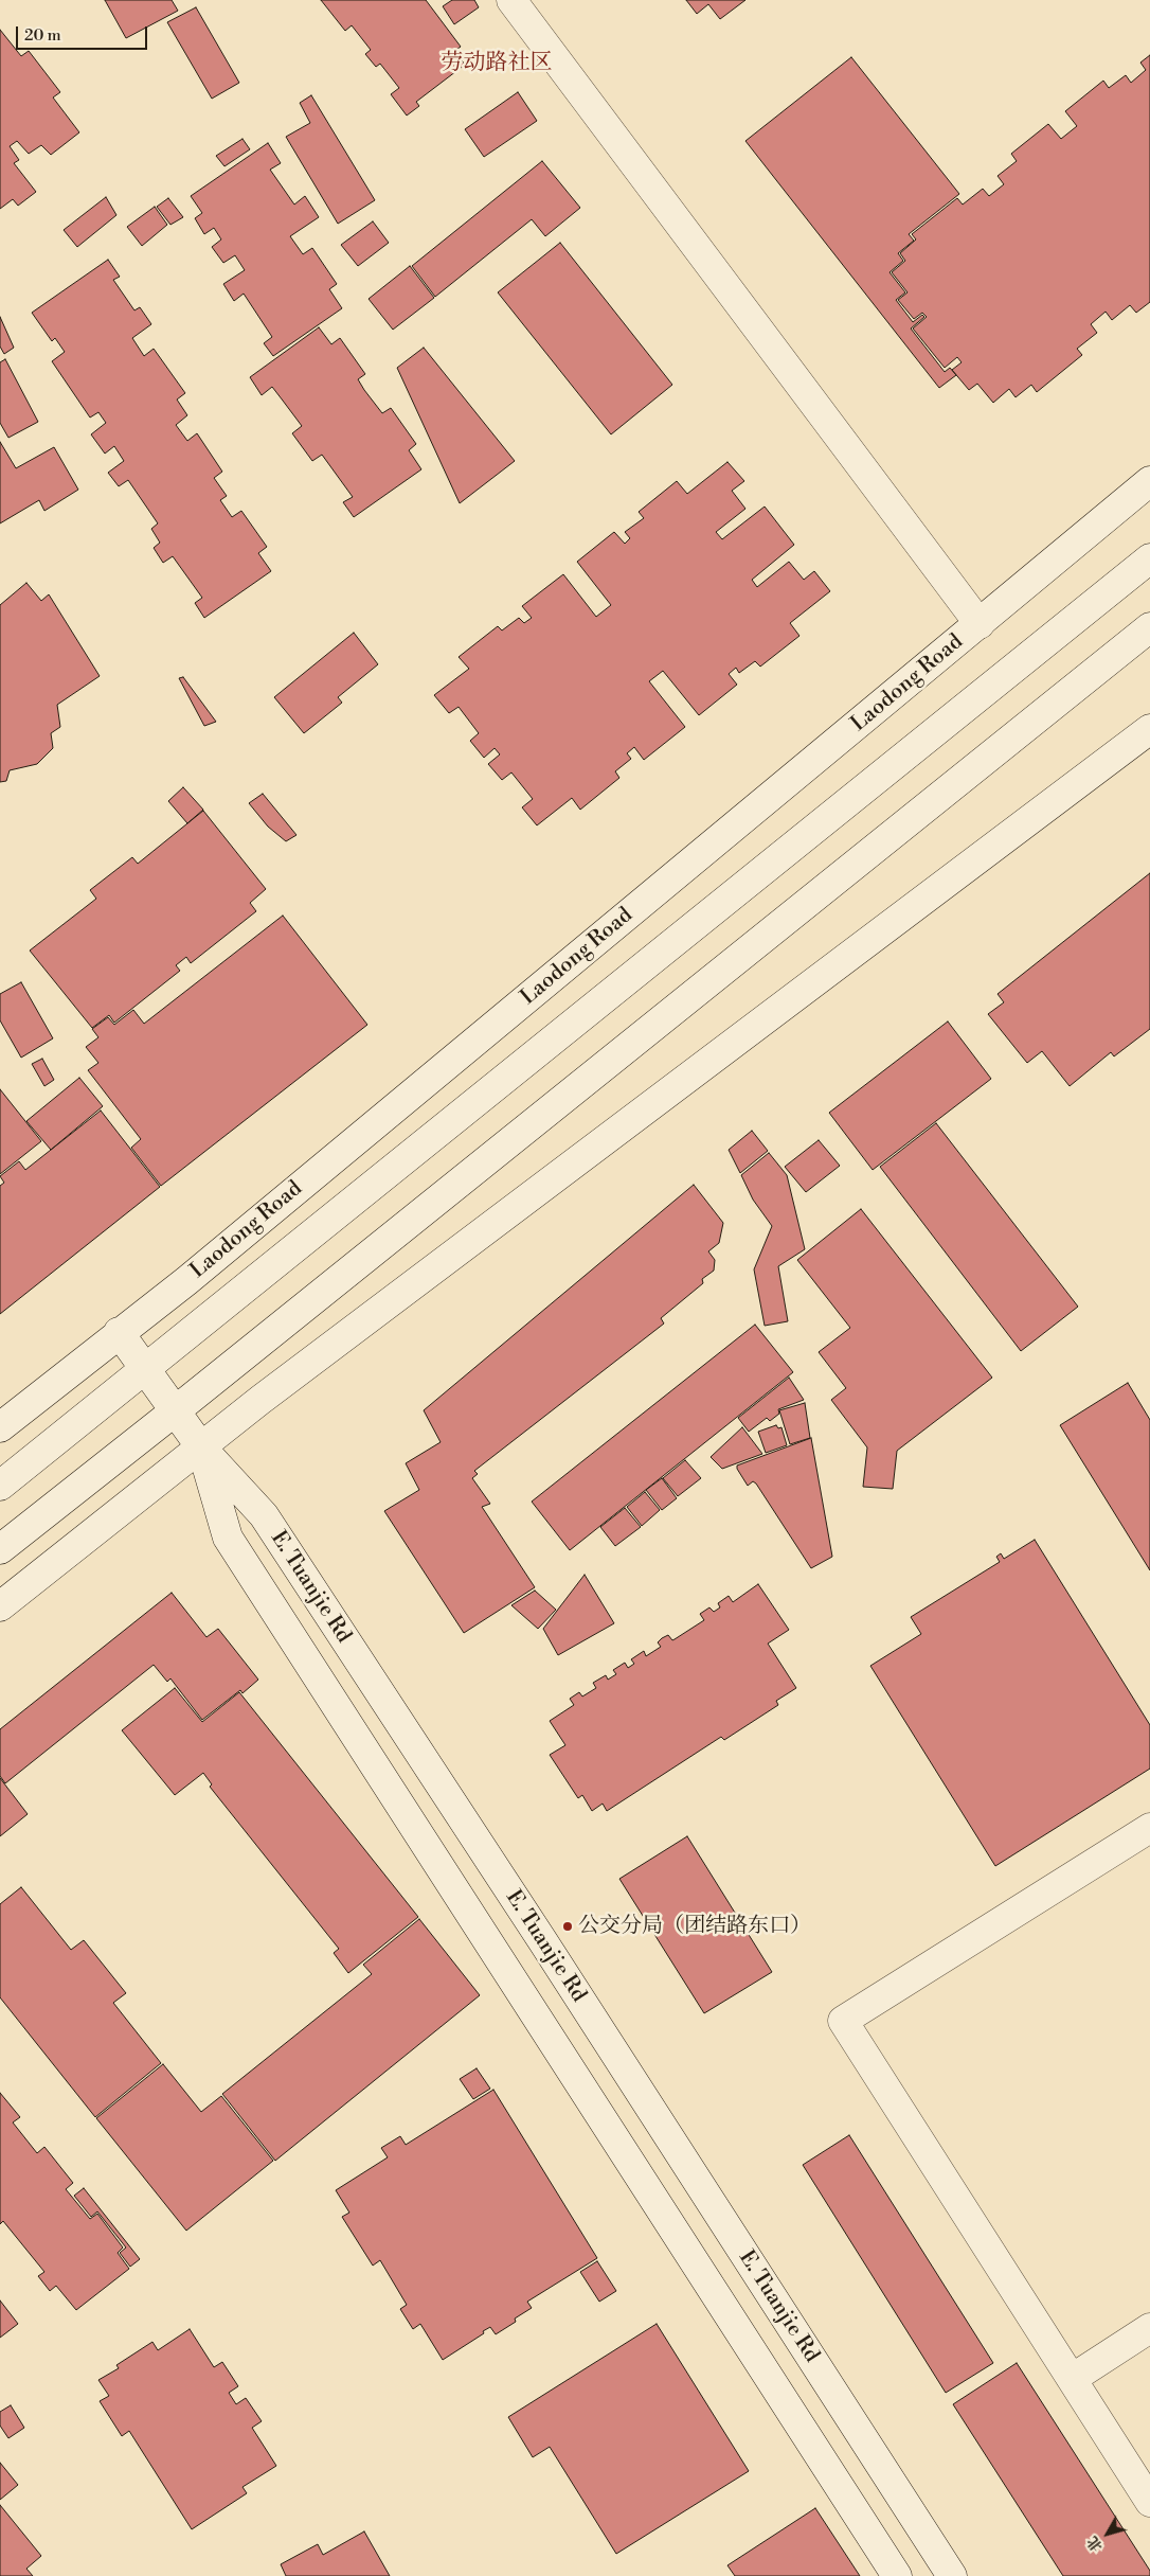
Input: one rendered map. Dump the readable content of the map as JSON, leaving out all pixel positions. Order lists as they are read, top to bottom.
{
  "streets": {
    "street": ["Laodong Road", "E. Tuanjie Rd"]
  },
  "crossings": [
    ["Laodong Road", "E. Tuanjie Rd"]
  ],
  "districts": ["劳动路社区"],
  "places": ["公交分局（团结路东口）"],
  "scale_bar": "20 m",
  "north": "bottom left"
}
